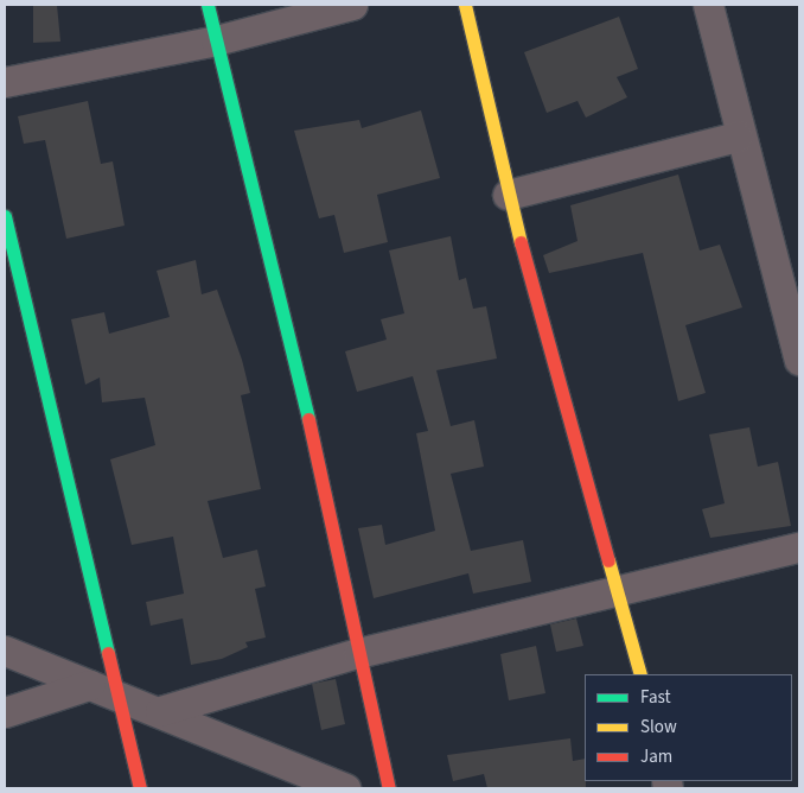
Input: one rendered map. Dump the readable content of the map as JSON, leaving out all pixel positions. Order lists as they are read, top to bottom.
{
  "legend": ["Fast", "Slow", "Jam"]
}
